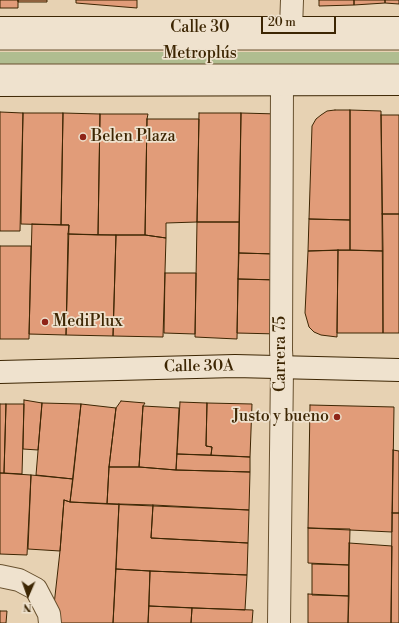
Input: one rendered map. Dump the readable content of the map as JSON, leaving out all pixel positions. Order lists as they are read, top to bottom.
{
  "streets": {
    "street": ["Calle 30", "Carrera 75", "Calle 30A"],
    "lane": ["Metroplús"]
  },
  "crossings": [
    ["Carrera 75", "Calle 30A"]
  ],
  "places": ["Belen Plaza", "MediPlux", "Justo y bueno"],
  "scale_bar": "20 m",
  "north": "bottom"
}
